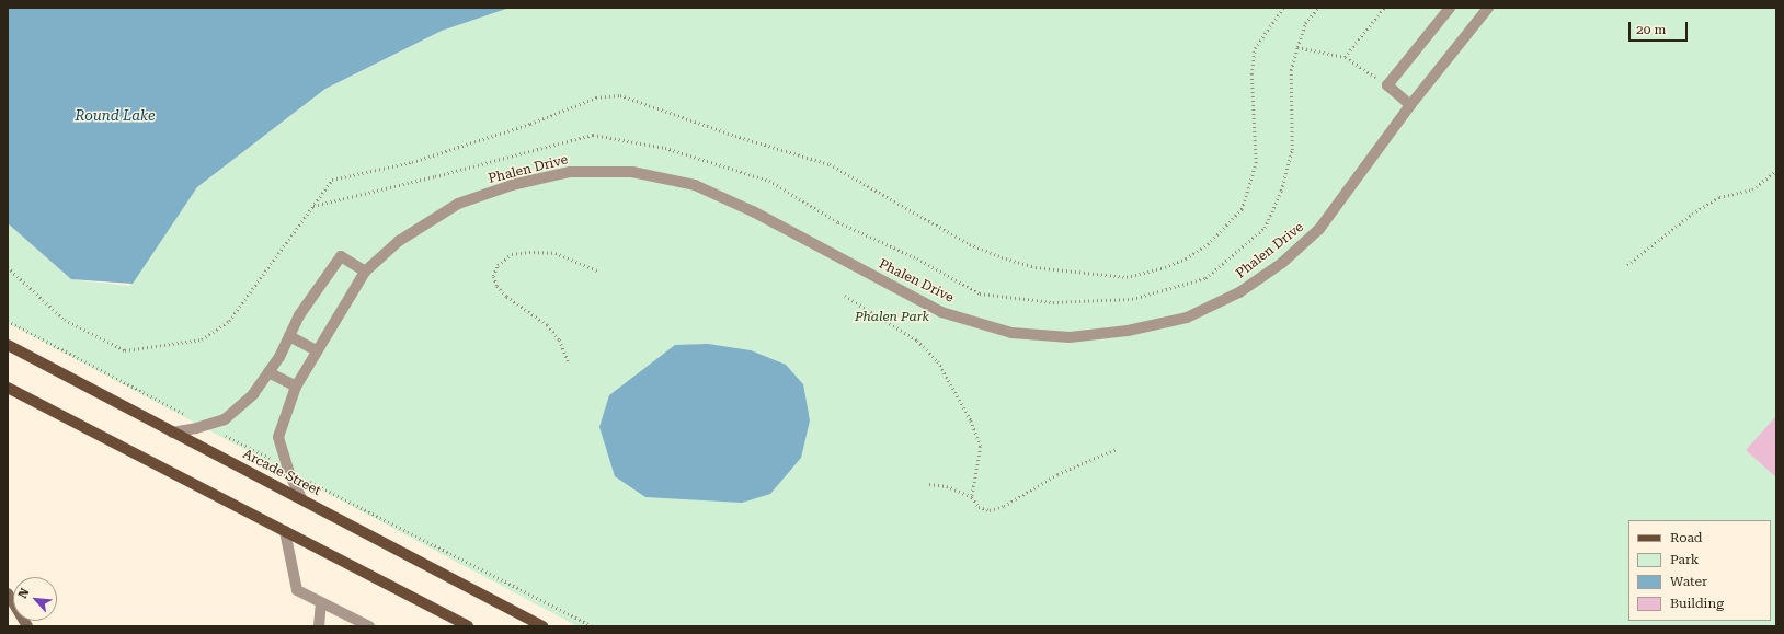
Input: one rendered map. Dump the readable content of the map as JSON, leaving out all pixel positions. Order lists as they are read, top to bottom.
{
  "streets": {
    "main road": ["Arcade Street"],
    "street": ["Phalen Drive"]
  },
  "crossings": [
    ["Phalen Drive", "Arcade Street"]
  ],
  "water": ["Round Lake"],
  "parks": ["Phalen Park"],
  "legend": [
    "Road",
    "Park",
    "Water",
    "Building"
  ],
  "scale_bar": "20 m",
  "north": "top left"
}
